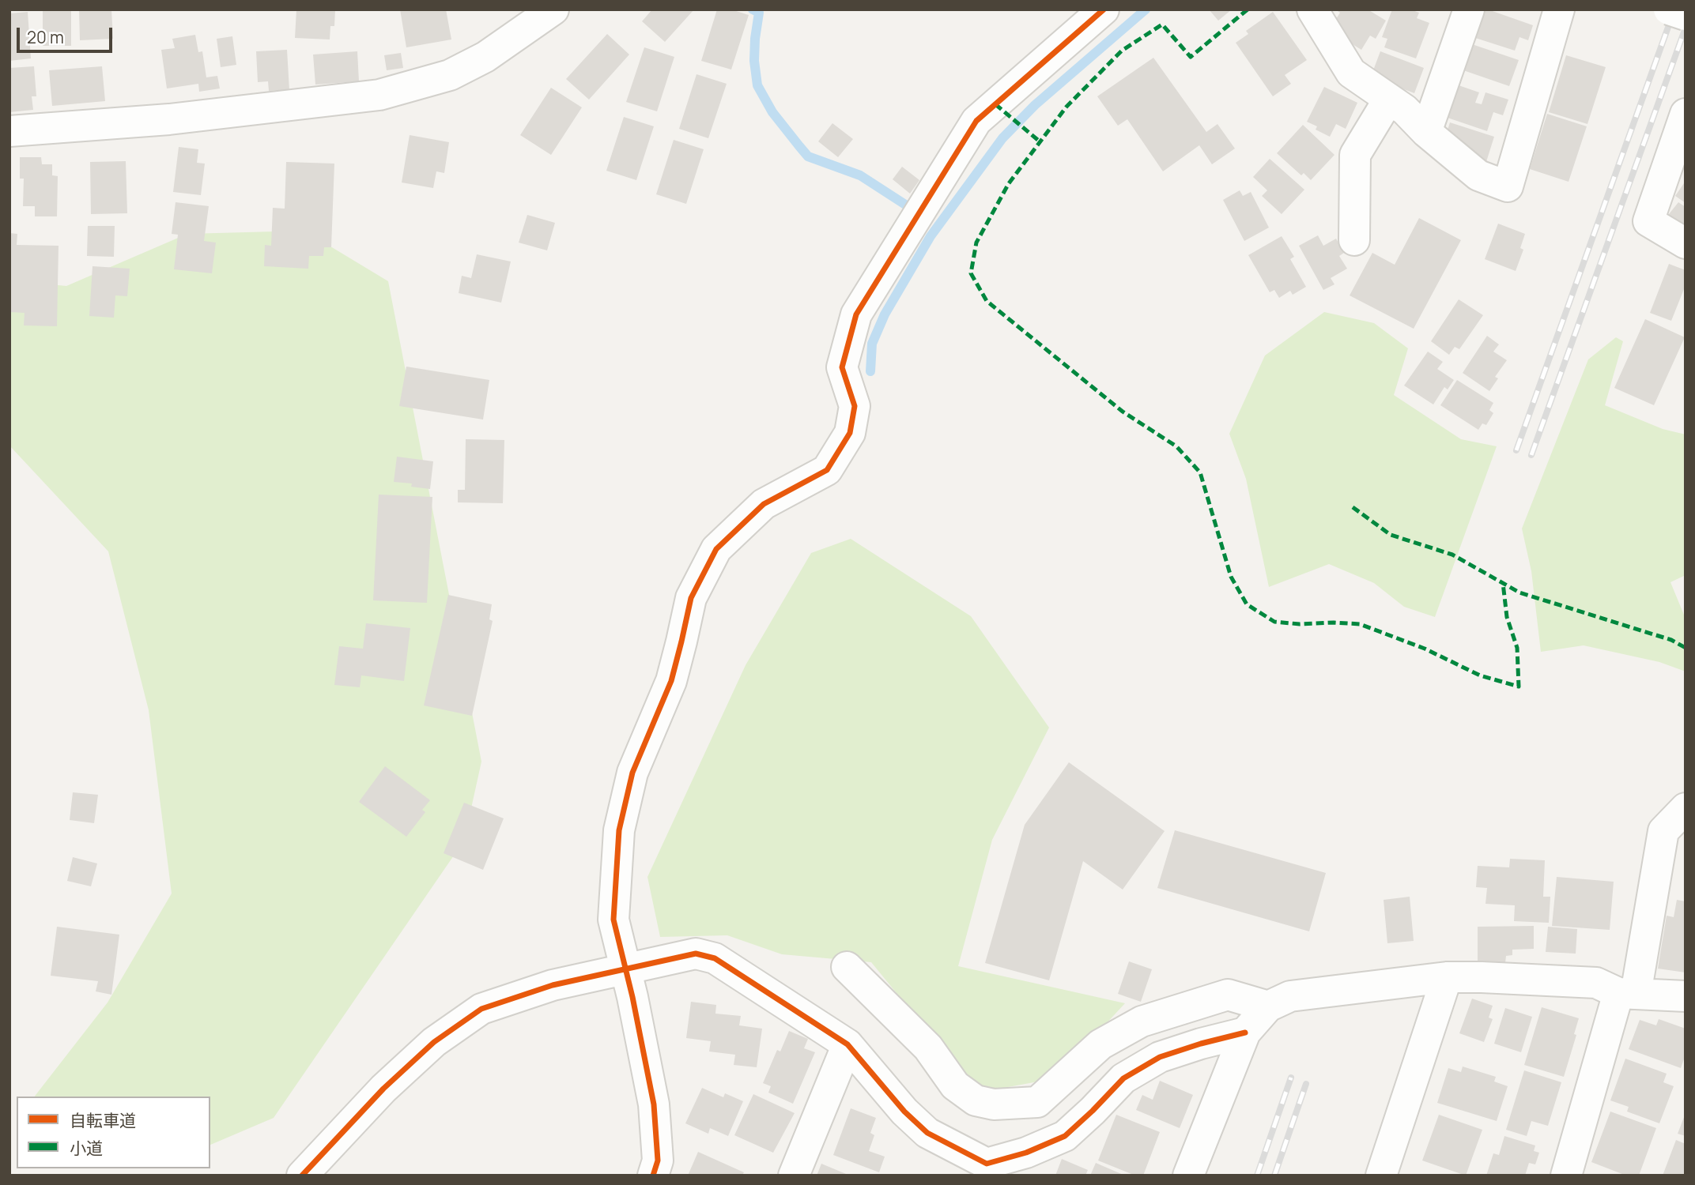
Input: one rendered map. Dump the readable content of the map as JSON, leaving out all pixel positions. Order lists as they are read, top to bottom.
{
  "legend": ["自転車道", "小道"],
  "scale_bar": "20 m"
}
